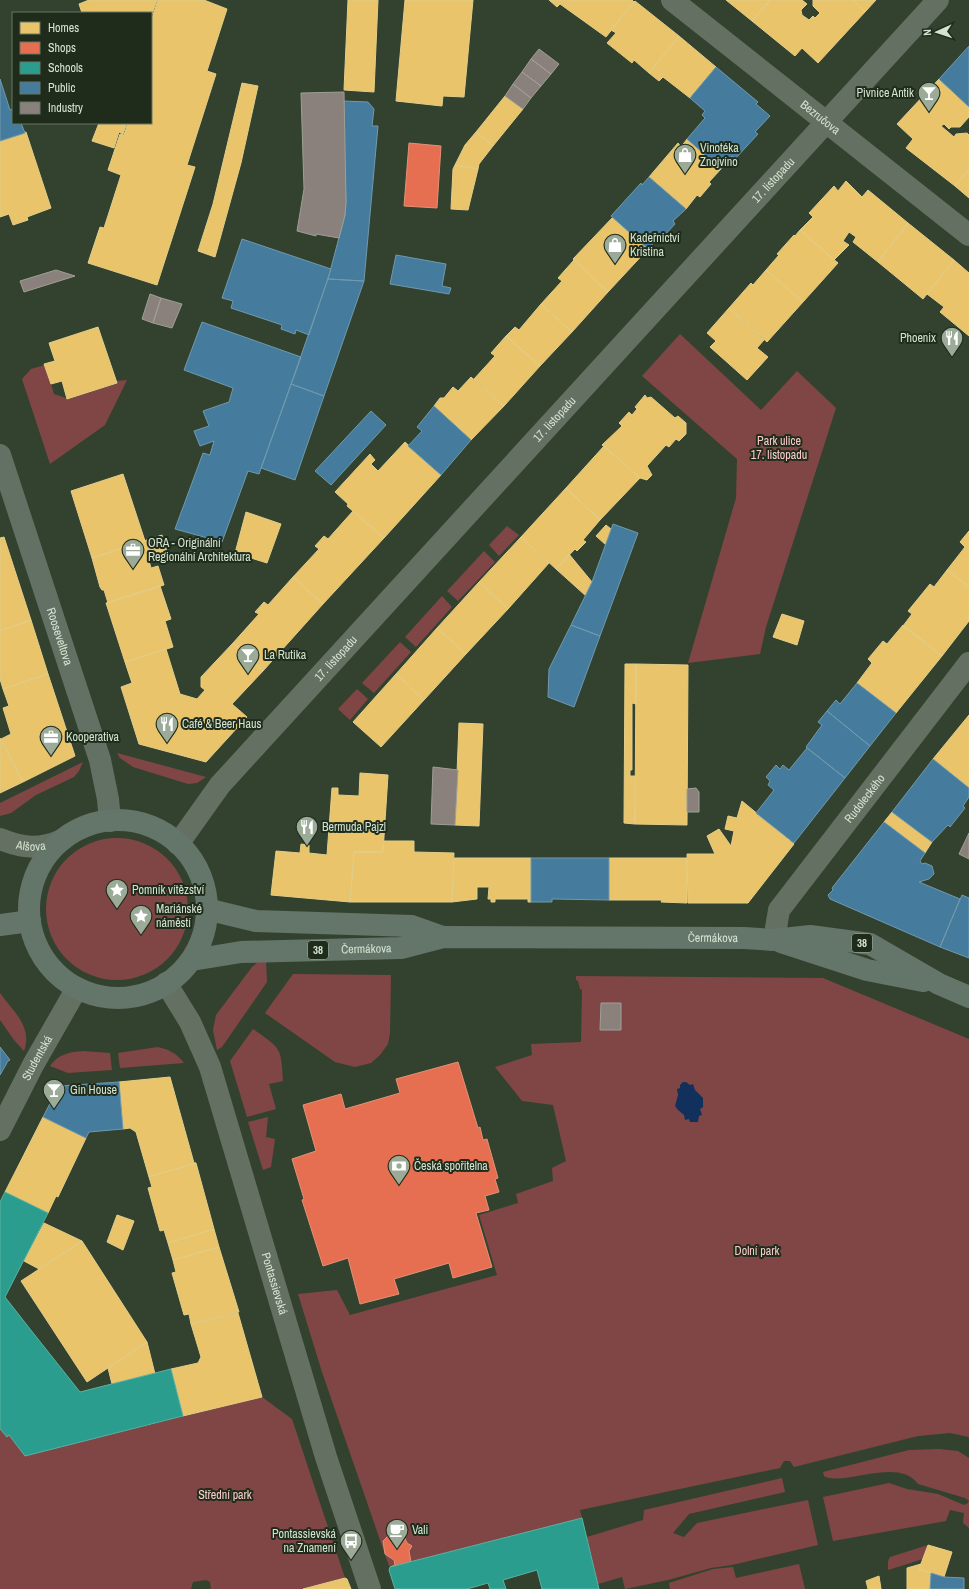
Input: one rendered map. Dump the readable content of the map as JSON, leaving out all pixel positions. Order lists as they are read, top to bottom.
{
  "streets": {
    "main road": ["Rooseveltova", "Čermákova", "38"],
    "street": [
      "Bezručova",
      "17. listopadu",
      "Rudoleckého",
      "Alšova",
      "Studentská",
      "Pontassievská"
    ]
  },
  "crossings": [
    ["Bezručova", "17. listopadu"],
    ["Rudoleckého", "Čermákova"],
    ["Rudoleckého", "38"],
    ["Čermákova", "38"]
  ],
  "parks": ["Park ulice 17. listopadu", "Dolní park", "Střední park"],
  "places": {
    "bar": ["Pivnice Antik", "La Rutika", "Gin House"],
    "shop": ["Vinotéka Znojvíno", "Kadeřnictví Kristina"],
    "restaurant": ["Phoenix", "Café & Beer Haus", "Bermuda Pajzl"],
    "office": ["ORA - Originální Regionální Architektura", "Kooperativa"],
    "place": ["Pomník vítězství", "Mariánské náměstí"],
    "bank": ["Česká spořitelna"],
    "cafe": ["Vali"],
    "bus stop": ["Pontassievská na Znamení"]
  },
  "legend": [
    "Homes",
    "Shops",
    "Schools",
    "Public",
    "Industry"
  ],
  "north": "left"
}
